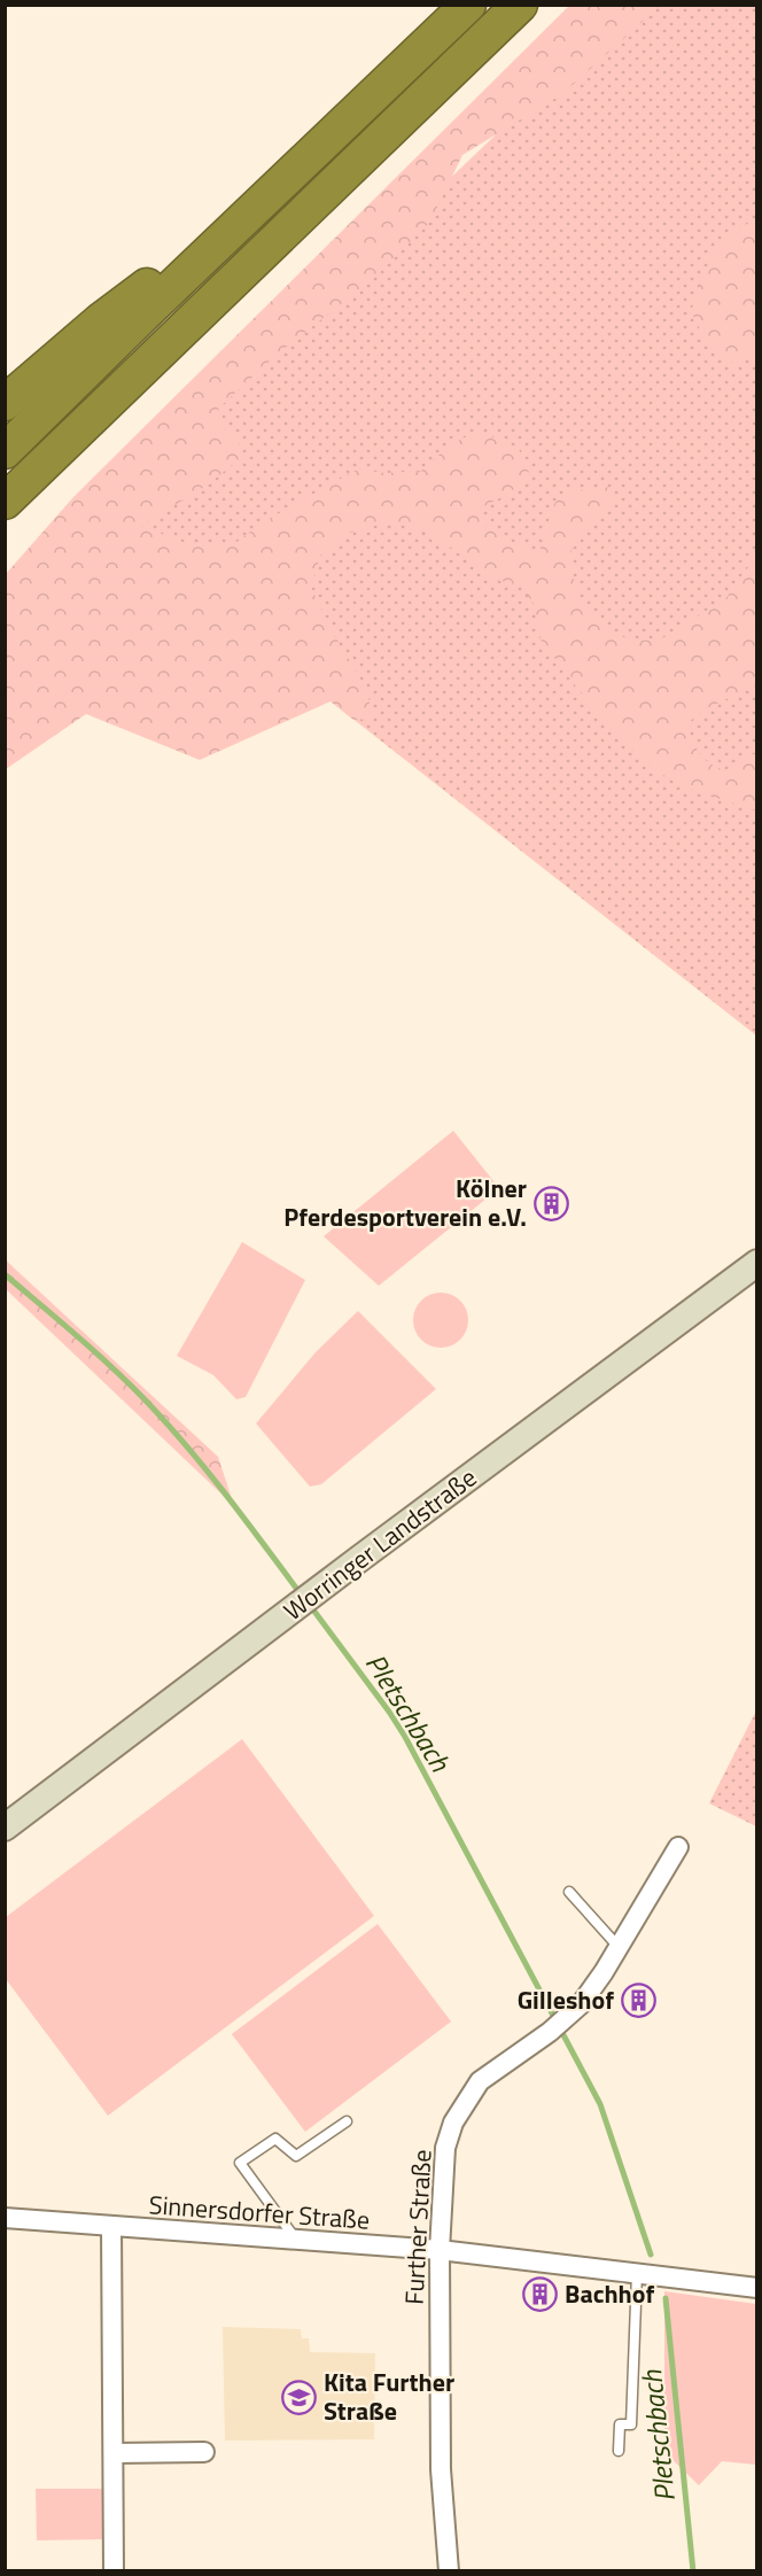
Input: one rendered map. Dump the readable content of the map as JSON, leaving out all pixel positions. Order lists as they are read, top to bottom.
{
  "streets": {
    "main road": ["Worringer Landstraße"],
    "street": ["Sinnersdorfer Straße", "Further Straße"]
  },
  "crossings": [
    ["Sinnersdorfer Straße", "Further Straße"]
  ],
  "water": ["Pletschbach"],
  "places": {
    "building": ["Kölner Pferdesportverein e.V.", "Gilleshof", "Bachhof"],
    "school or university": ["Kita Further Straße"]
  }
}
